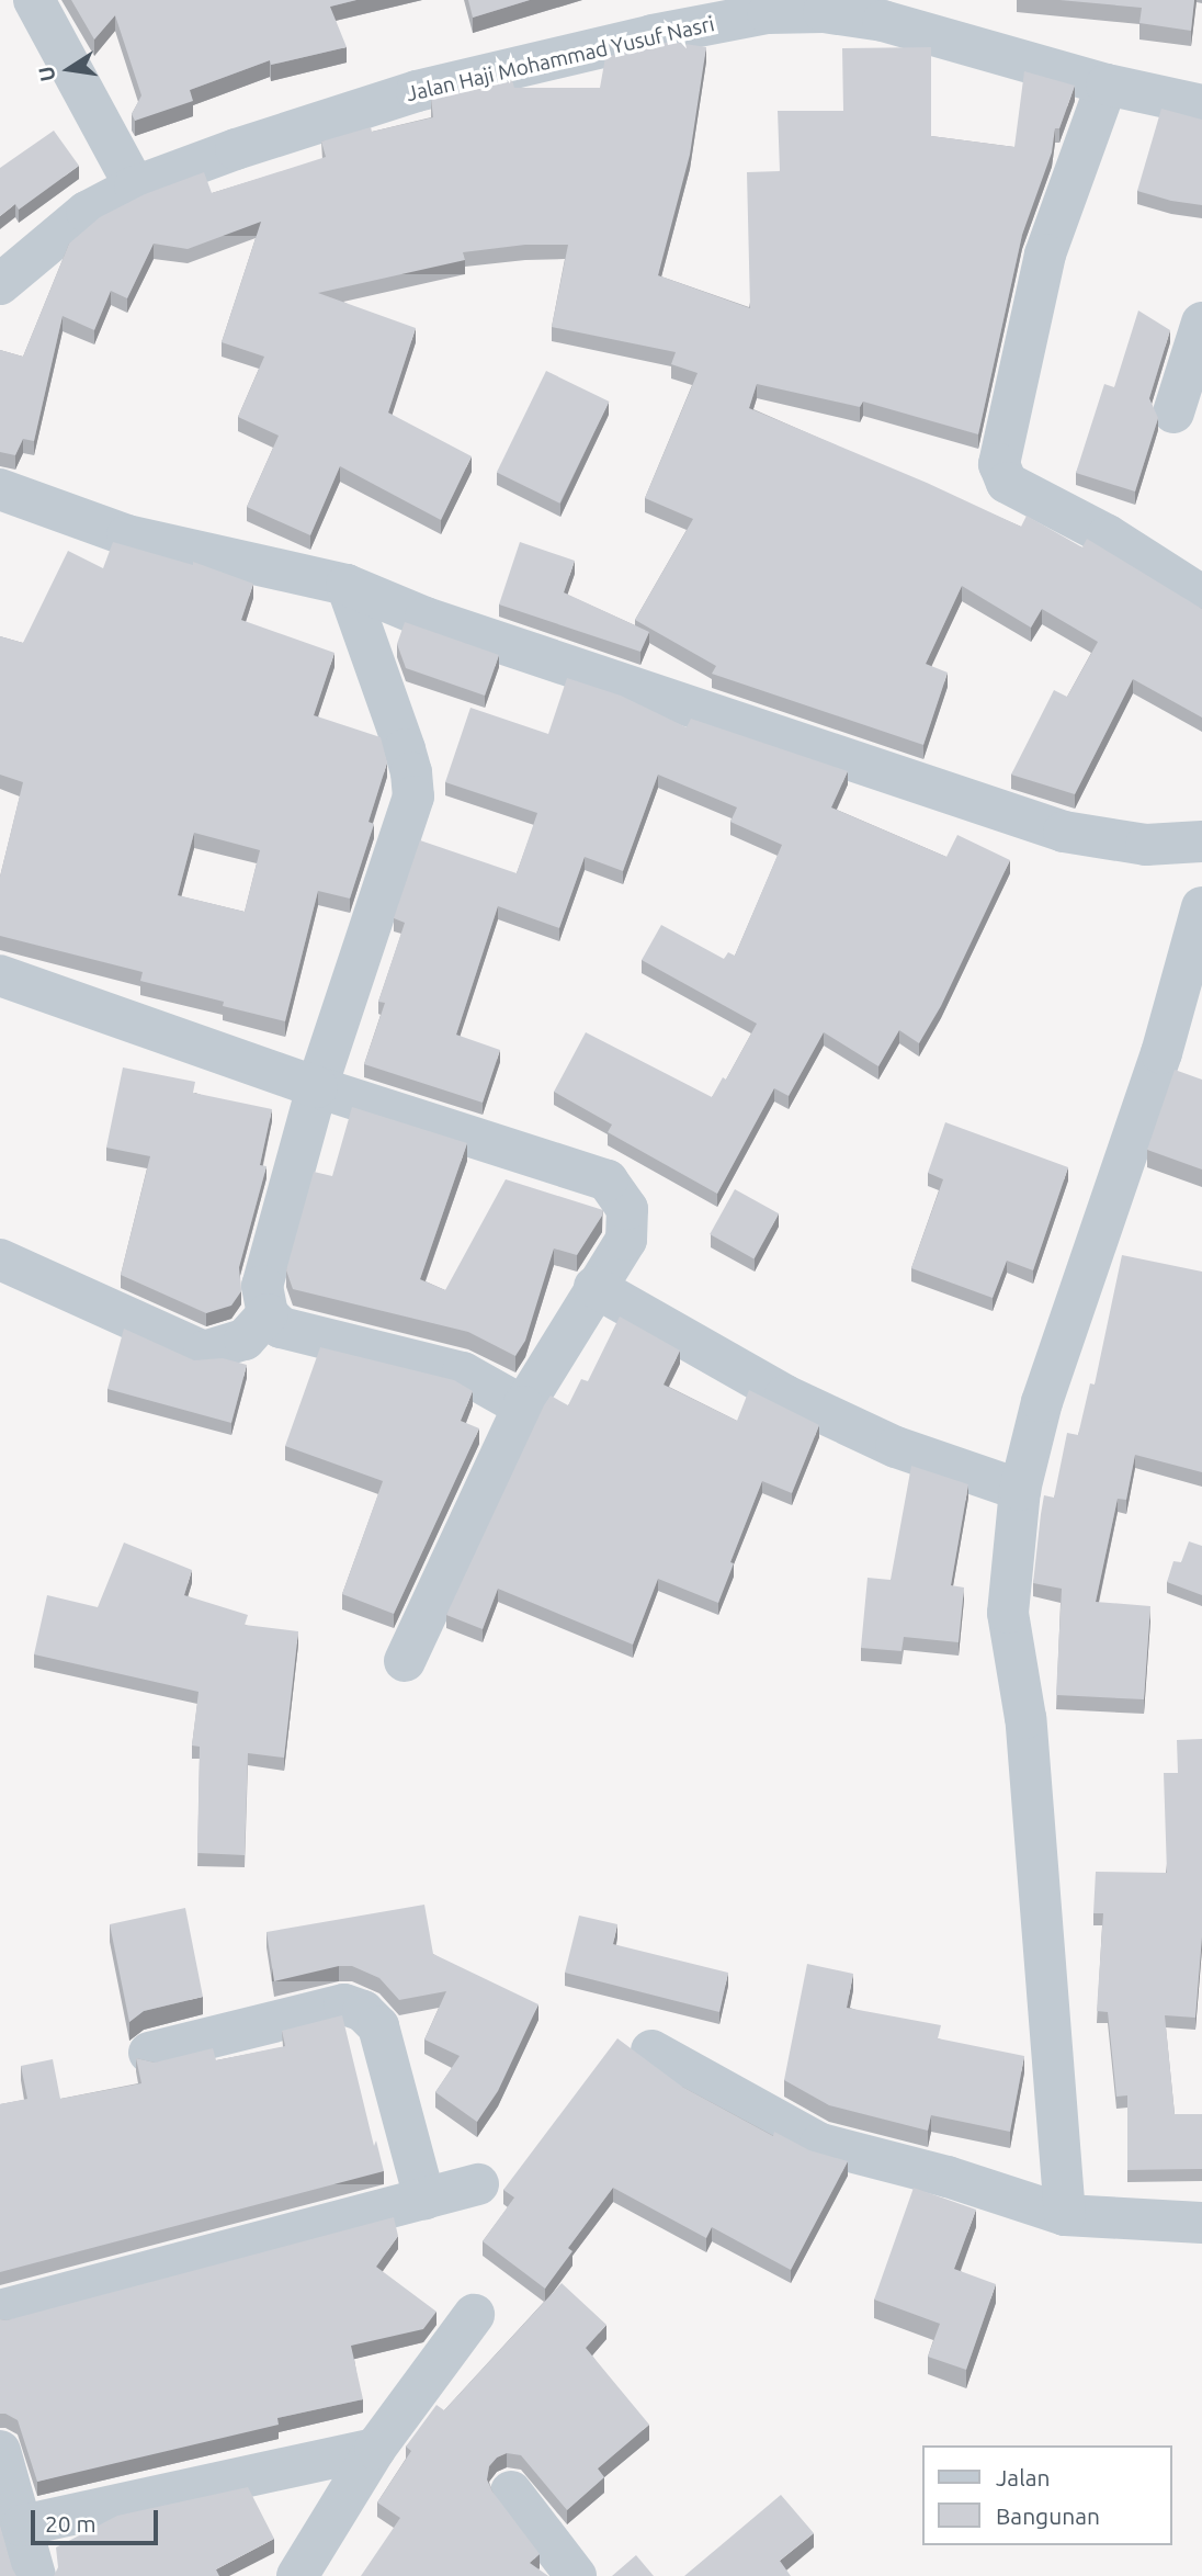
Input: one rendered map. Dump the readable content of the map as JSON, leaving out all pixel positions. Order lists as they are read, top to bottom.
{
  "streets": {
    "street": ["Jalan Haji Mohammad Yusuf Nasri"]
  },
  "legend": ["Jalan", "Bangunan"],
  "scale_bar": "20 m",
  "north": "left"
}
